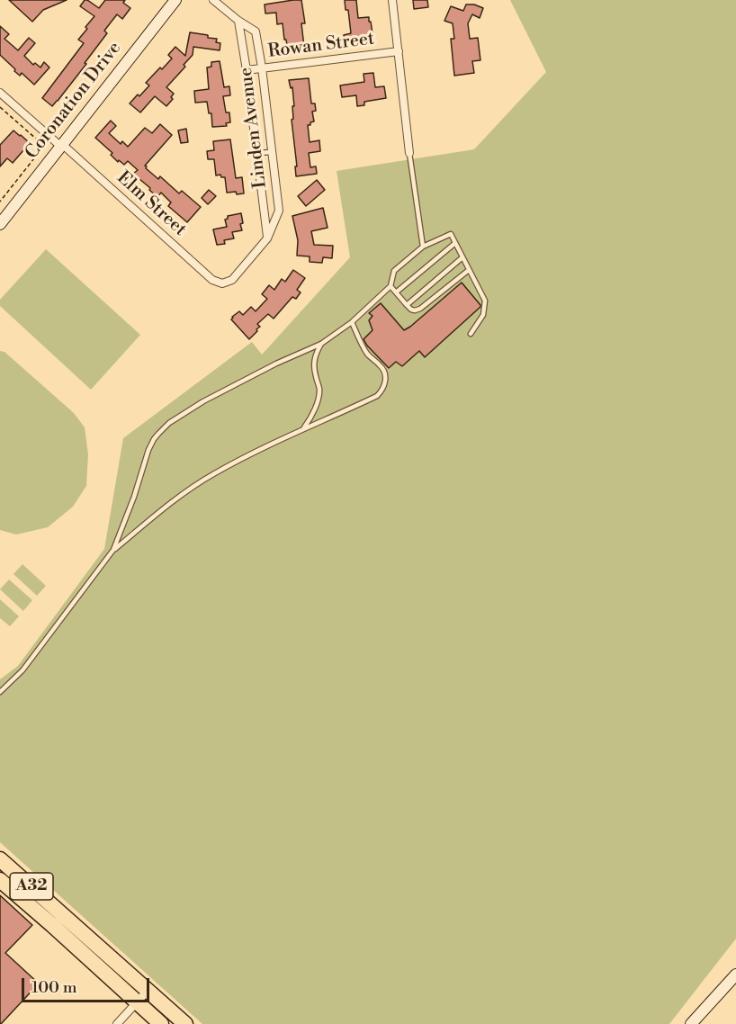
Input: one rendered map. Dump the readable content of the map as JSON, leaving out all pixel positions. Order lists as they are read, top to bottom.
{
  "streets": {
    "highway": ["A32"],
    "main road": ["Coronation Drive"],
    "street": ["Rowan Street", "Linden Avenue", "Elm Street"]
  },
  "crossings": [
    ["Rowan Street", "Linden Avenue"],
    ["Coronation Drive", "Elm Street"],
    ["Linden Avenue", "Elm Street"]
  ],
  "scale_bar": "100 m"
}
